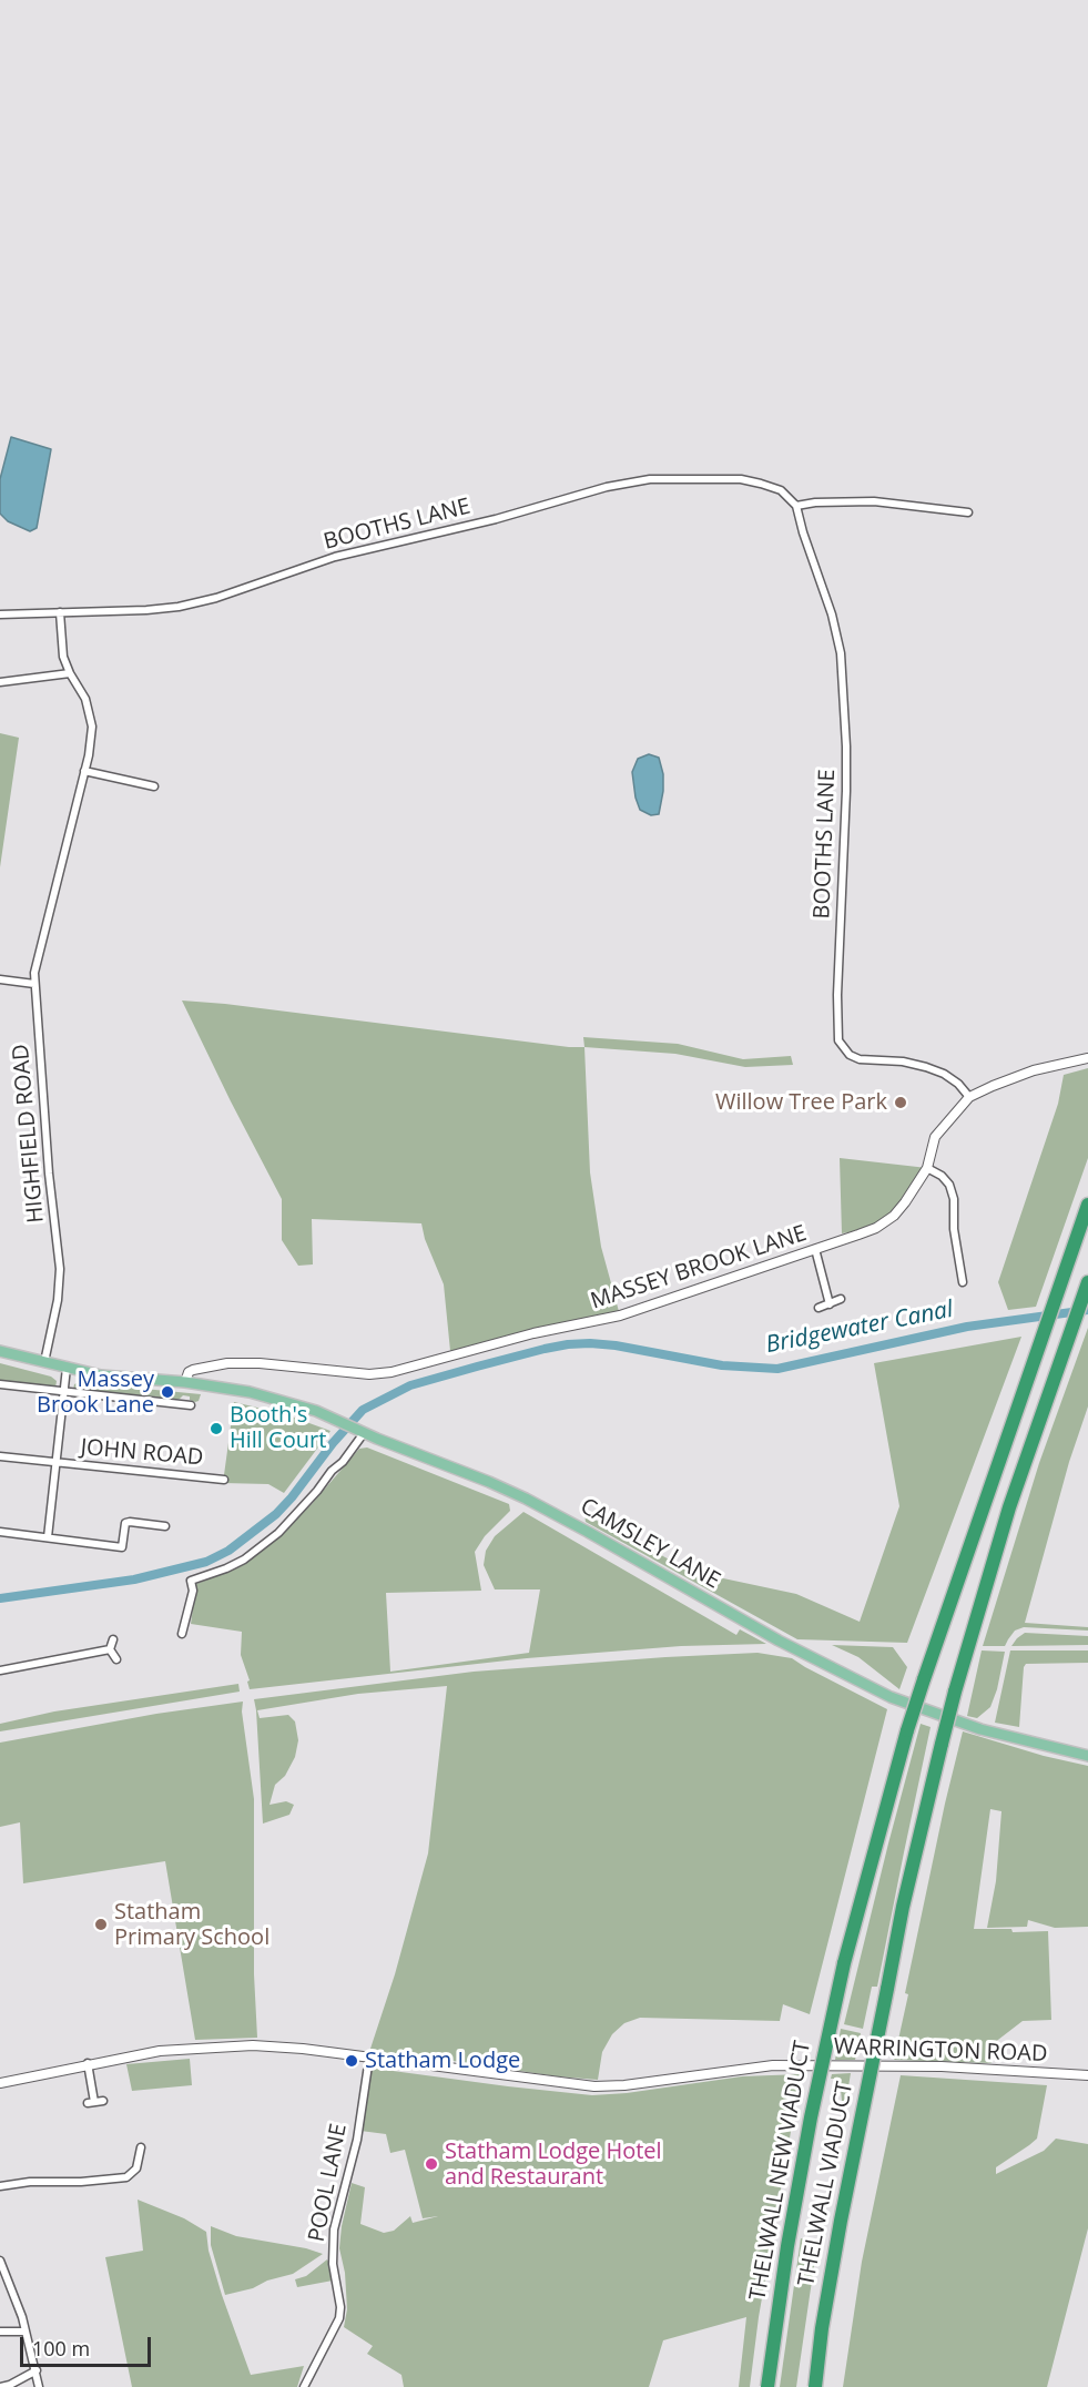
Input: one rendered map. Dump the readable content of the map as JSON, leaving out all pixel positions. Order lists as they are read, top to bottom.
{
  "streets": {
    "highway": ["THELWALL NEW VIADUCT", "THELWALL VIADUCT"],
    "main road": ["CAMSLEY LANE"],
    "street": [
      "BOOTHS LANE",
      "HIGHFIELD ROAD",
      "MASSEY BROOK LANE",
      "JOHN ROAD",
      "WARRINGTON ROAD",
      "POOL LANE"
    ]
  },
  "crossings": [
    ["BOOTHS LANE", "HIGHFIELD ROAD"],
    ["BOOTHS LANE", "MASSEY BROOK LANE"],
    ["HIGHFIELD ROAD", "CAMSLEY LANE"],
    ["MASSEY BROOK LANE", "CAMSLEY LANE"],
    ["WARRINGTON ROAD", "POOL LANE"]
  ],
  "water": ["Bridgewater Canal"],
  "places": [
    "Willow Tree Park",
    "Massey Brook Lane",
    "Booth's Hill Court",
    "Statham Primary School",
    "Statham Lodge",
    "Statham Lodge Hotel and Restaurant"
  ],
  "scale_bar": "100 m"
}
